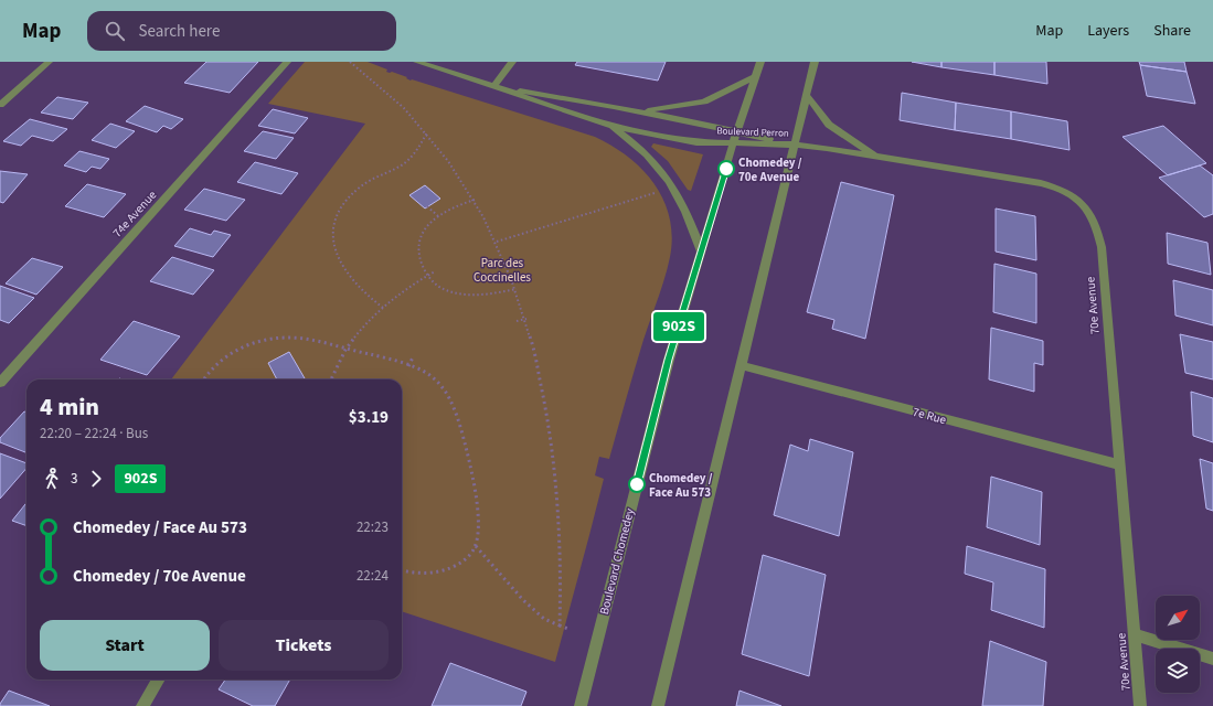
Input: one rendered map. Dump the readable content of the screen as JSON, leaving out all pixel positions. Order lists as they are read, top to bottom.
{
  "streets": {
    "street": [
      "Boulevard Perron",
      "74e Avenue",
      "70e Avenue",
      "7e Rue",
      "Boulevard Chomedey"
    ]
  },
  "crossings": [
    ["Boulevard Perron", "70e Avenue"],
    ["Boulevard Perron", "Boulevard Chomedey"],
    ["70e Avenue", "7e Rue"]
  ],
  "parks": ["Parc des Coccinelles"],
  "places": ["Chomedey / 70e Avenue", "Chomedey / Face Au 573"],
  "lines": ["bus line 902S"],
  "north": "top right",
  "page": {
    "header": "Map",
    "search": "Search here",
    "nav": ["Map", "Layers", "Share"],
    "on_map": "902S",
    "heading": ["4 min", "22:20 – 22:24 · Bus", "$3.19"],
    "legs": ["3", "902S"],
    "list": [
      {
        "name": "Chomedey / Face Au 573",
        "value": "22:23"
      },
      {
        "name": "Chomedey / 70e Avenue",
        "value": "22:24"
      }
    ],
    "buttons": ["Start", "Tickets"]
  }
}
